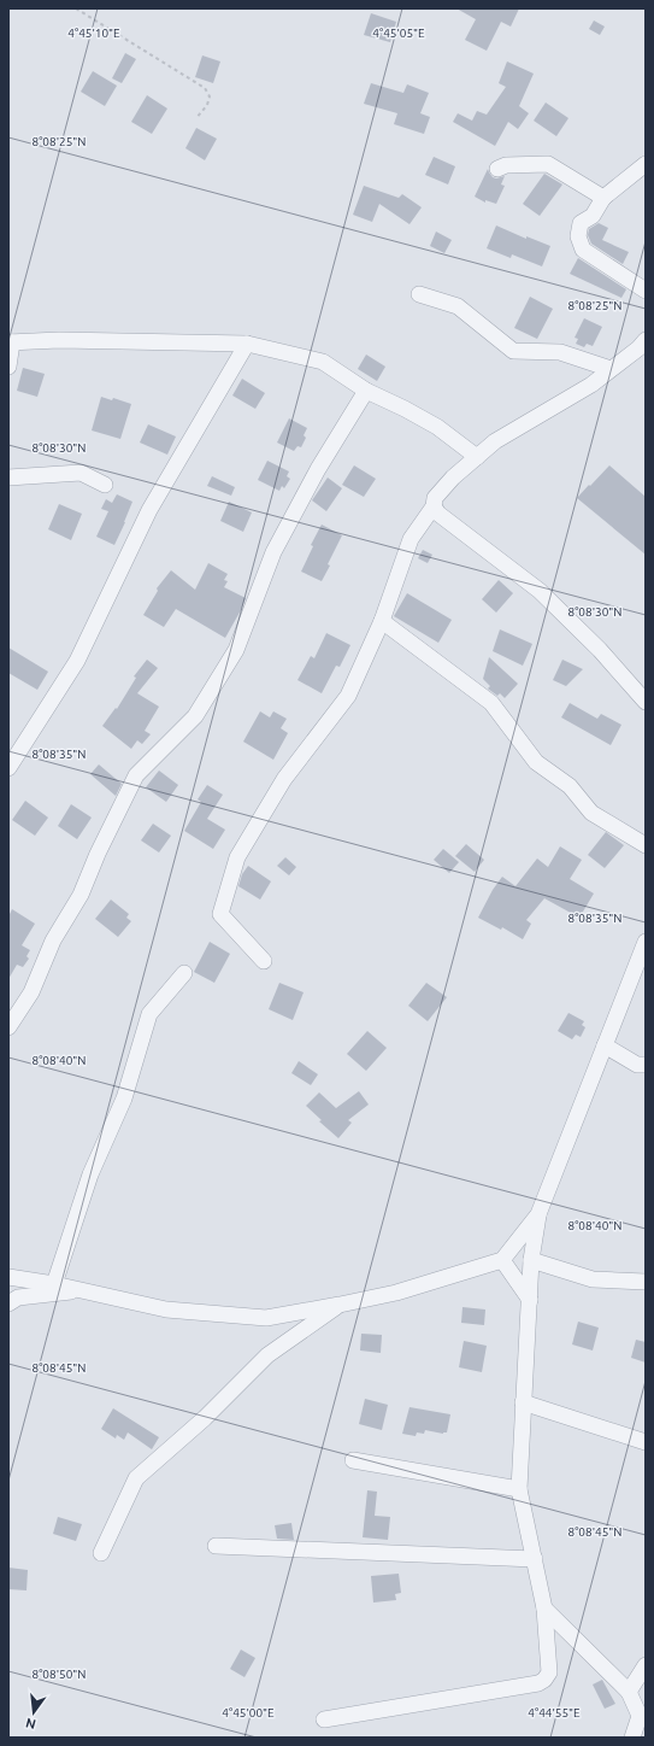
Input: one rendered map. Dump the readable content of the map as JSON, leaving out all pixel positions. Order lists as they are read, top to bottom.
{
  "north": "bottom",
  "coordinates": [
    "4°45'10\"E",
    "4°45'05\"E",
    "8°08'25\"N",
    "8°08'30\"N",
    "8°08'35\"N",
    "8°08'40\"N",
    "8°08'45\"N",
    "8°08'50\"N",
    "4°45'00\"E",
    "4°44'55\"E"
  ]
}
